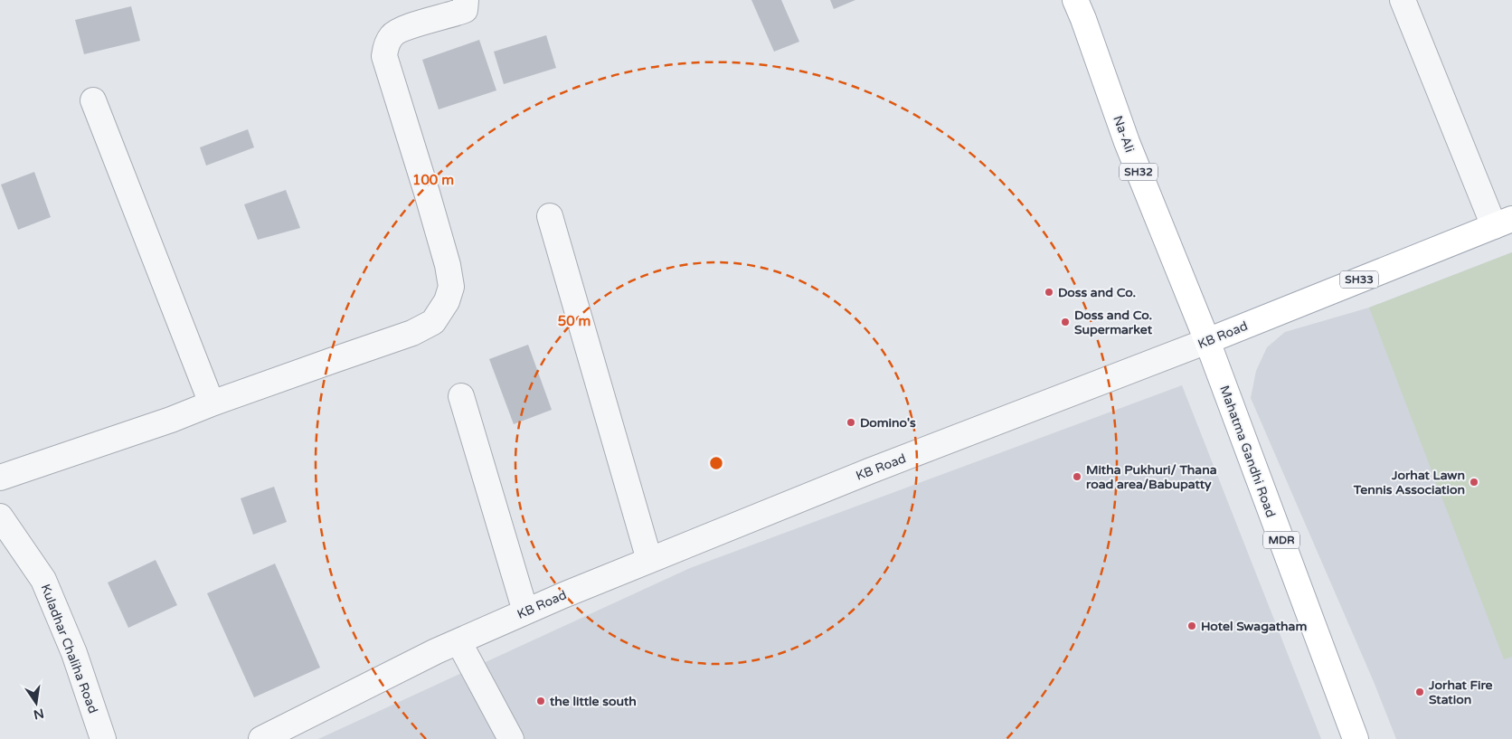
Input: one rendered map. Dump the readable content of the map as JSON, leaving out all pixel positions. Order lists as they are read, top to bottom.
{
  "streets": {
    "main road": [
      "Na-Ali",
      "SH32",
      "SH33",
      "KB Road",
      "Mahatma Gandhi Road",
      "MDR"
    ],
    "street": ["Kuladhar Chaliha Road"]
  },
  "crossings": [
    ["Na-Ali", "KB Road"],
    ["Na-Ali", "Mahatma Gandhi Road"],
    ["KB Road", "Mahatma Gandhi Road"]
  ],
  "places": [
    "Doss and Co.",
    "Doss and Co. Supermarket",
    "Domino's",
    "Mitha Pukhuri/ Thana road area/Babupatty",
    "Jorhat Lawn Tennis Association",
    "Hotel Swagatham",
    "Jorhat Fire Station",
    "the little south"
  ],
  "north": "bottom",
  "rings": ["100 m", "50 m"]
}
